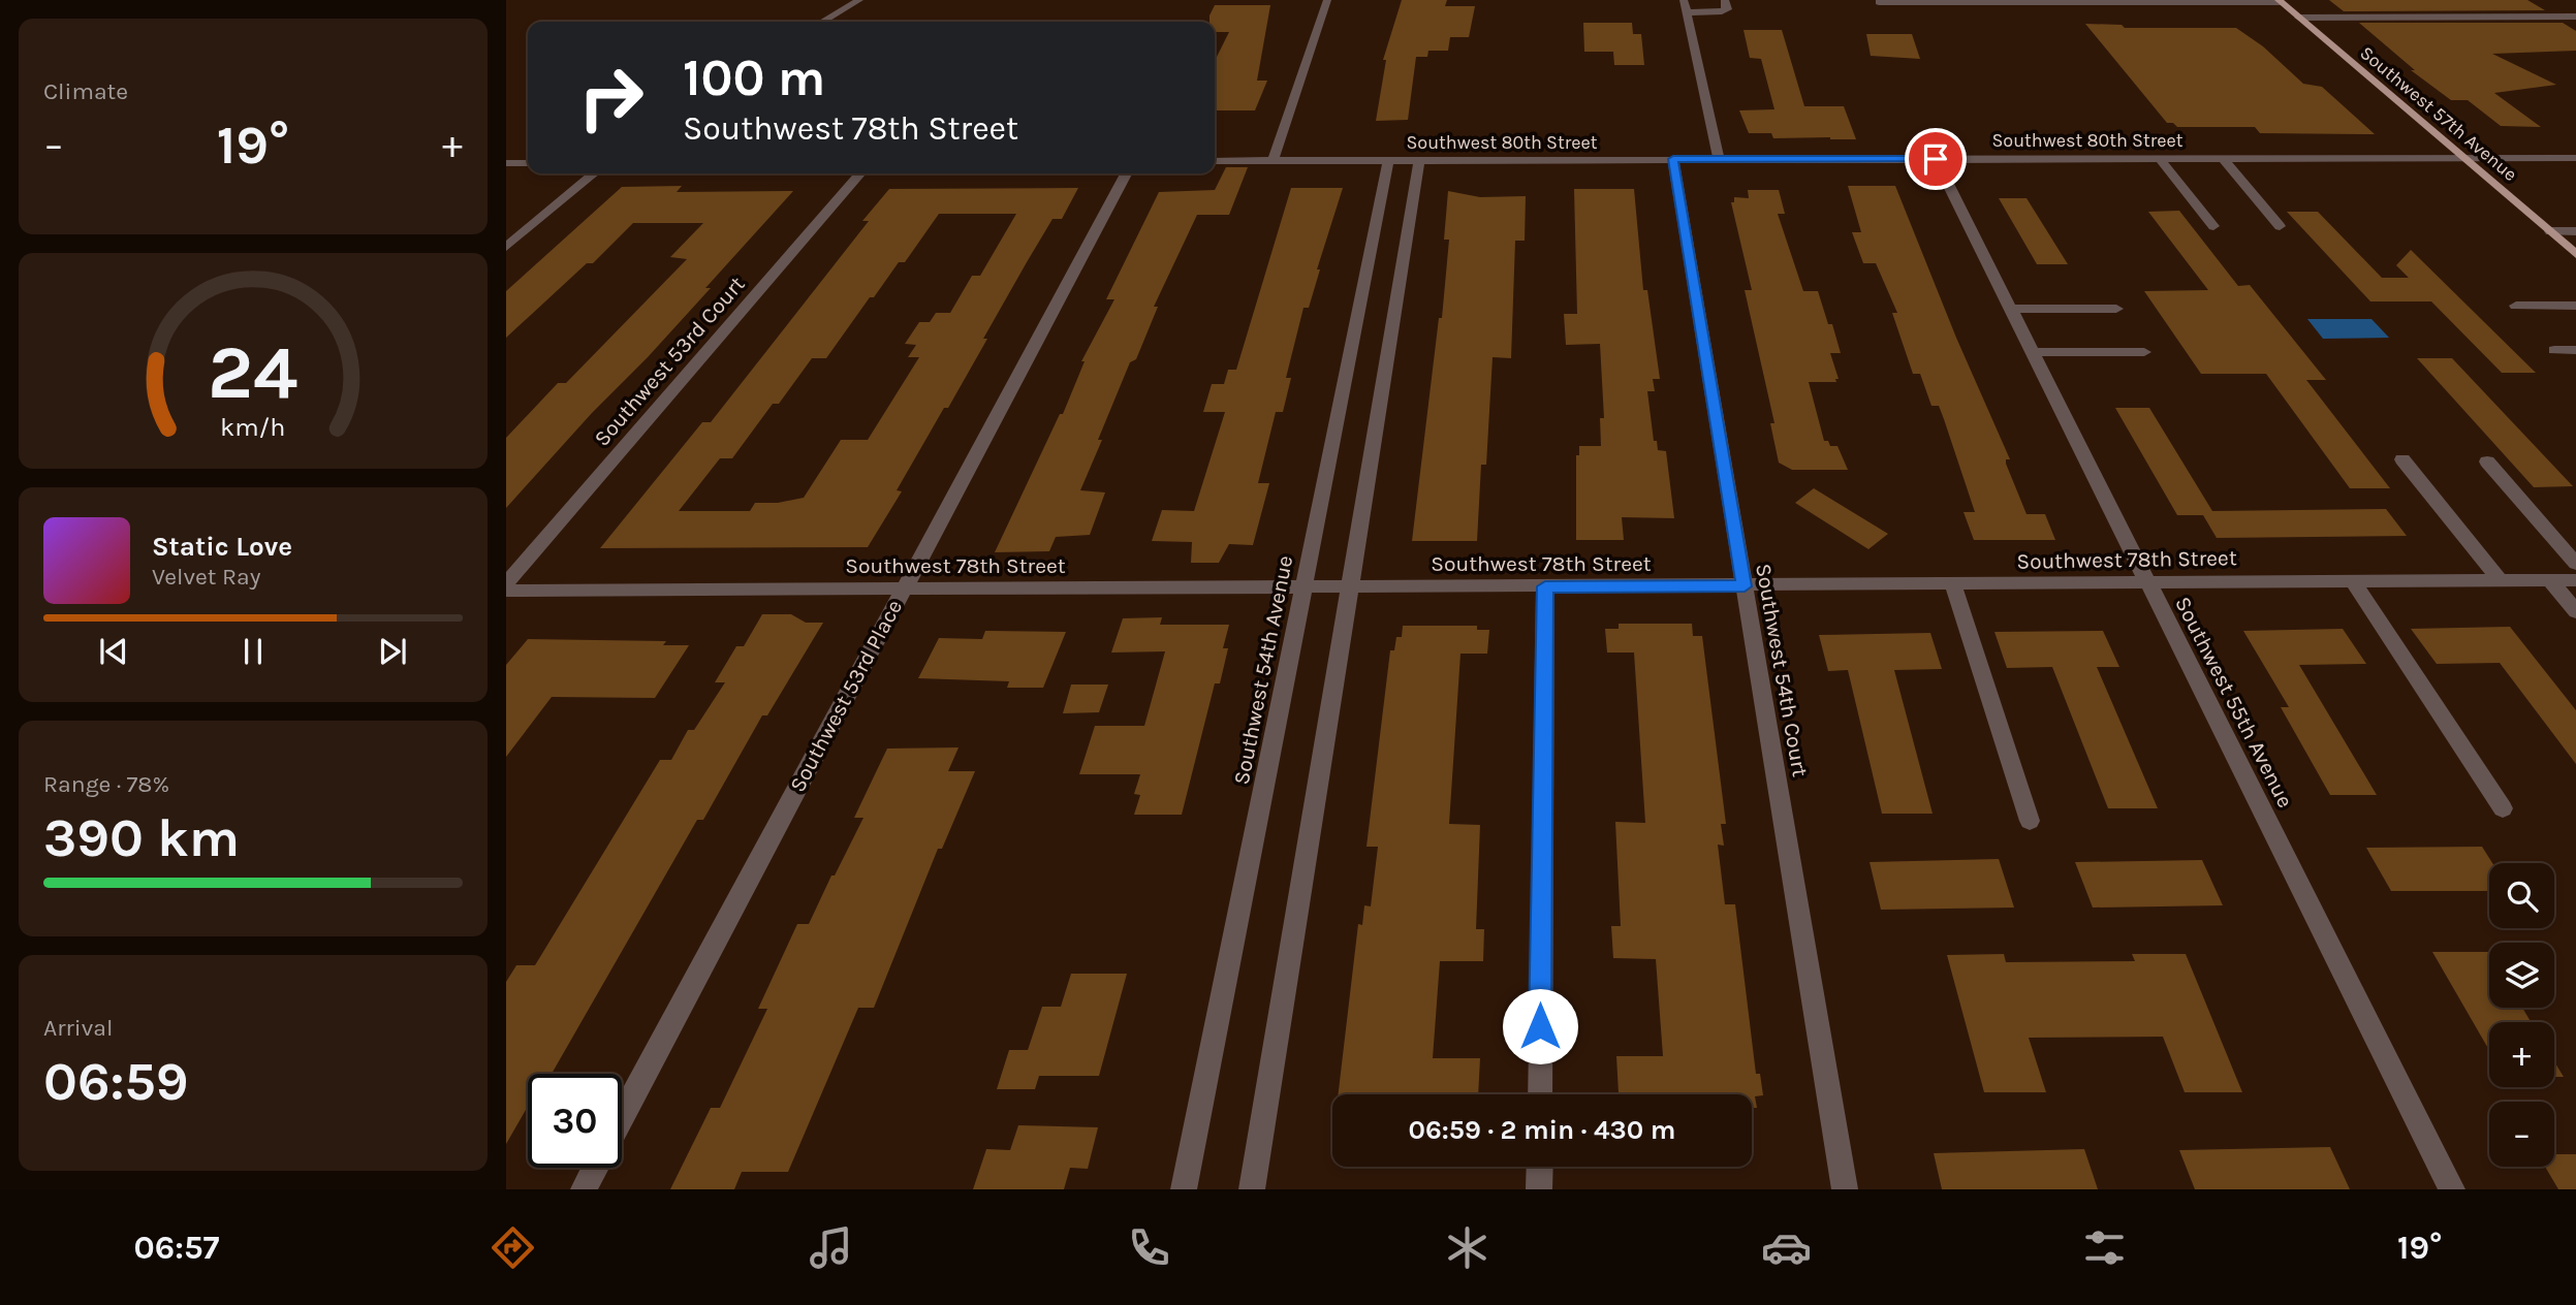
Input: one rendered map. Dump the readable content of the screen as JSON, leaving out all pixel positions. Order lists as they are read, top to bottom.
{
  "streets": {
    "main road": ["Southwest 57th Avenue"],
    "street": [
      "Southwest 80th Street",
      "Southwest 53rd Court",
      "Southwest 78th Street",
      "Southwest 54th Avenue",
      "Southwest 54th Court",
      "Southwest 53rd Place",
      "Southwest 55th Avenue"
    ]
  },
  "crossings": [
    ["Southwest 57th Avenue", "Southwest 80th Street"],
    ["Southwest 80th Street", "Southwest 54th Avenue"],
    ["Southwest 80th Street", "Southwest 54th Court"],
    ["Southwest 80th Street", "Southwest 55th Avenue"],
    ["Southwest 78th Street", "Southwest 54th Avenue"],
    ["Southwest 78th Street", "Southwest 54th Court"],
    ["Southwest 78th Street", "Southwest 53rd Place"],
    ["Southwest 78th Street", "Southwest 55th Avenue"]
  ],
  "page": {
    "tile": [
      "Climate",
      ["Range · 78%", "390 km"],
      ["Arrival", "06:59"]
    ],
    "turn": ["100 m", "Southwest 78th Street"],
    "heat": ["−", "19°", "+"],
    "song": ["Static Love", "Velvet Ray"],
    "map_buttons": ["+", "−"],
    "limit": "30",
    "trip": "06:59 · 2 min · 430 m",
    "tabs": ["06:57", "19°"],
    "gauge": ["24", "km/h"]
  }
}
